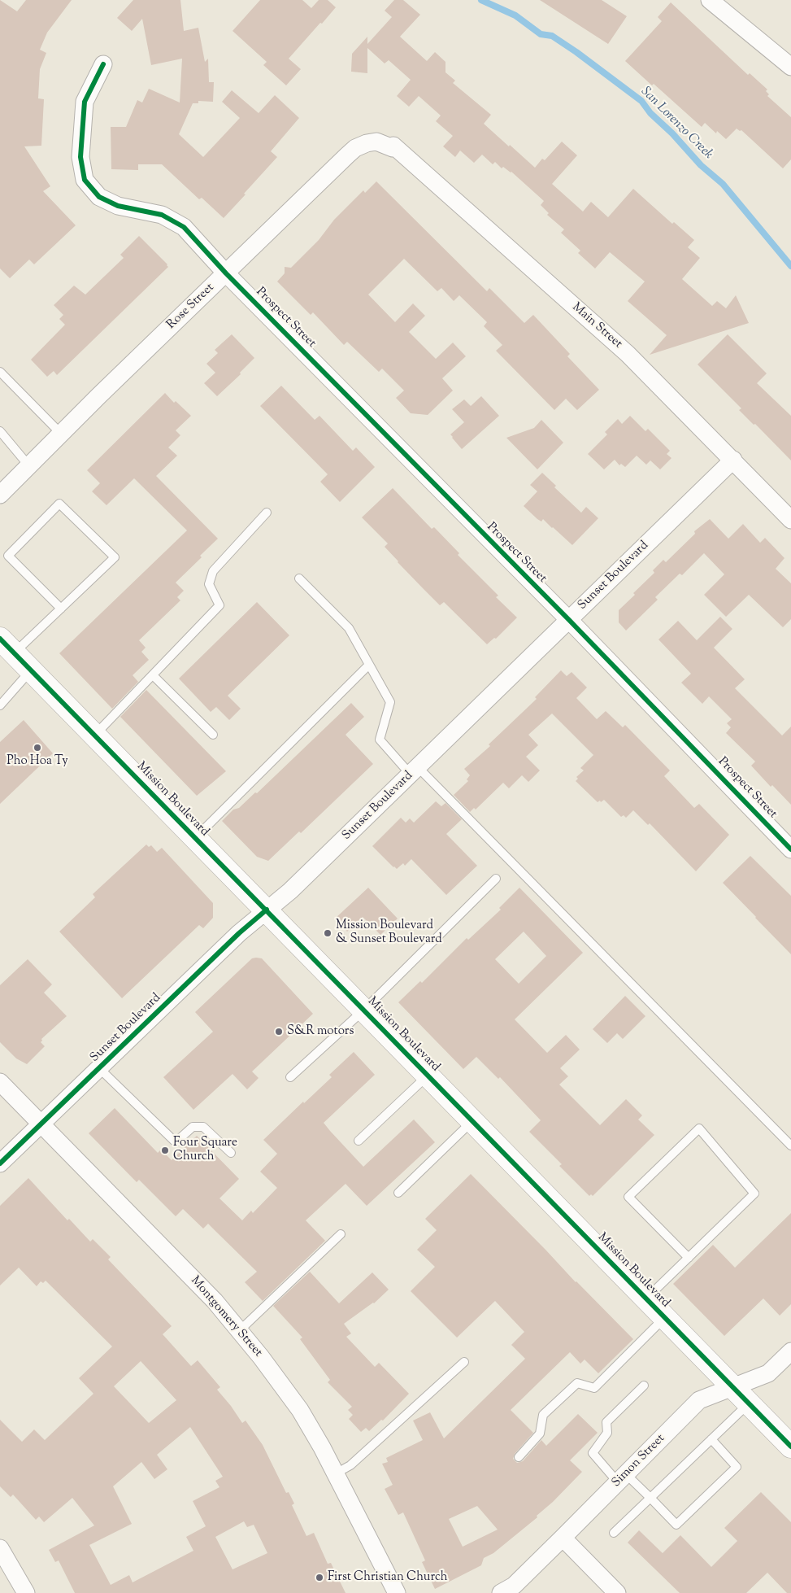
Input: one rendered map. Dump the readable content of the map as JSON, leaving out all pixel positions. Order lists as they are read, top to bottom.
{
  "streets": {
    "main road": ["Mission Boulevard"],
    "street": [
      "Rose Street",
      "Prospect Street",
      "Main Street",
      "Sunset Boulevard",
      "Montgomery Street",
      "Simon Street"
    ]
  },
  "crossings": [
    ["Rose Street", "Prospect Street"],
    ["Rose Street", "Main Street"],
    ["Prospect Street", "Sunset Boulevard"],
    ["Main Street", "Sunset Boulevard"],
    ["Sunset Boulevard", "Mission Boulevard"],
    ["Sunset Boulevard", "Montgomery Street"],
    ["Mission Boulevard", "Simon Street"]
  ],
  "water": ["San Lorenzo Creek"],
  "places": [
    "Pho Hoa Ty",
    "Mission Boulevard & Sunset Boulevard",
    "S&R motors",
    "Four Square Church",
    "First Christian Church"
  ]
}
